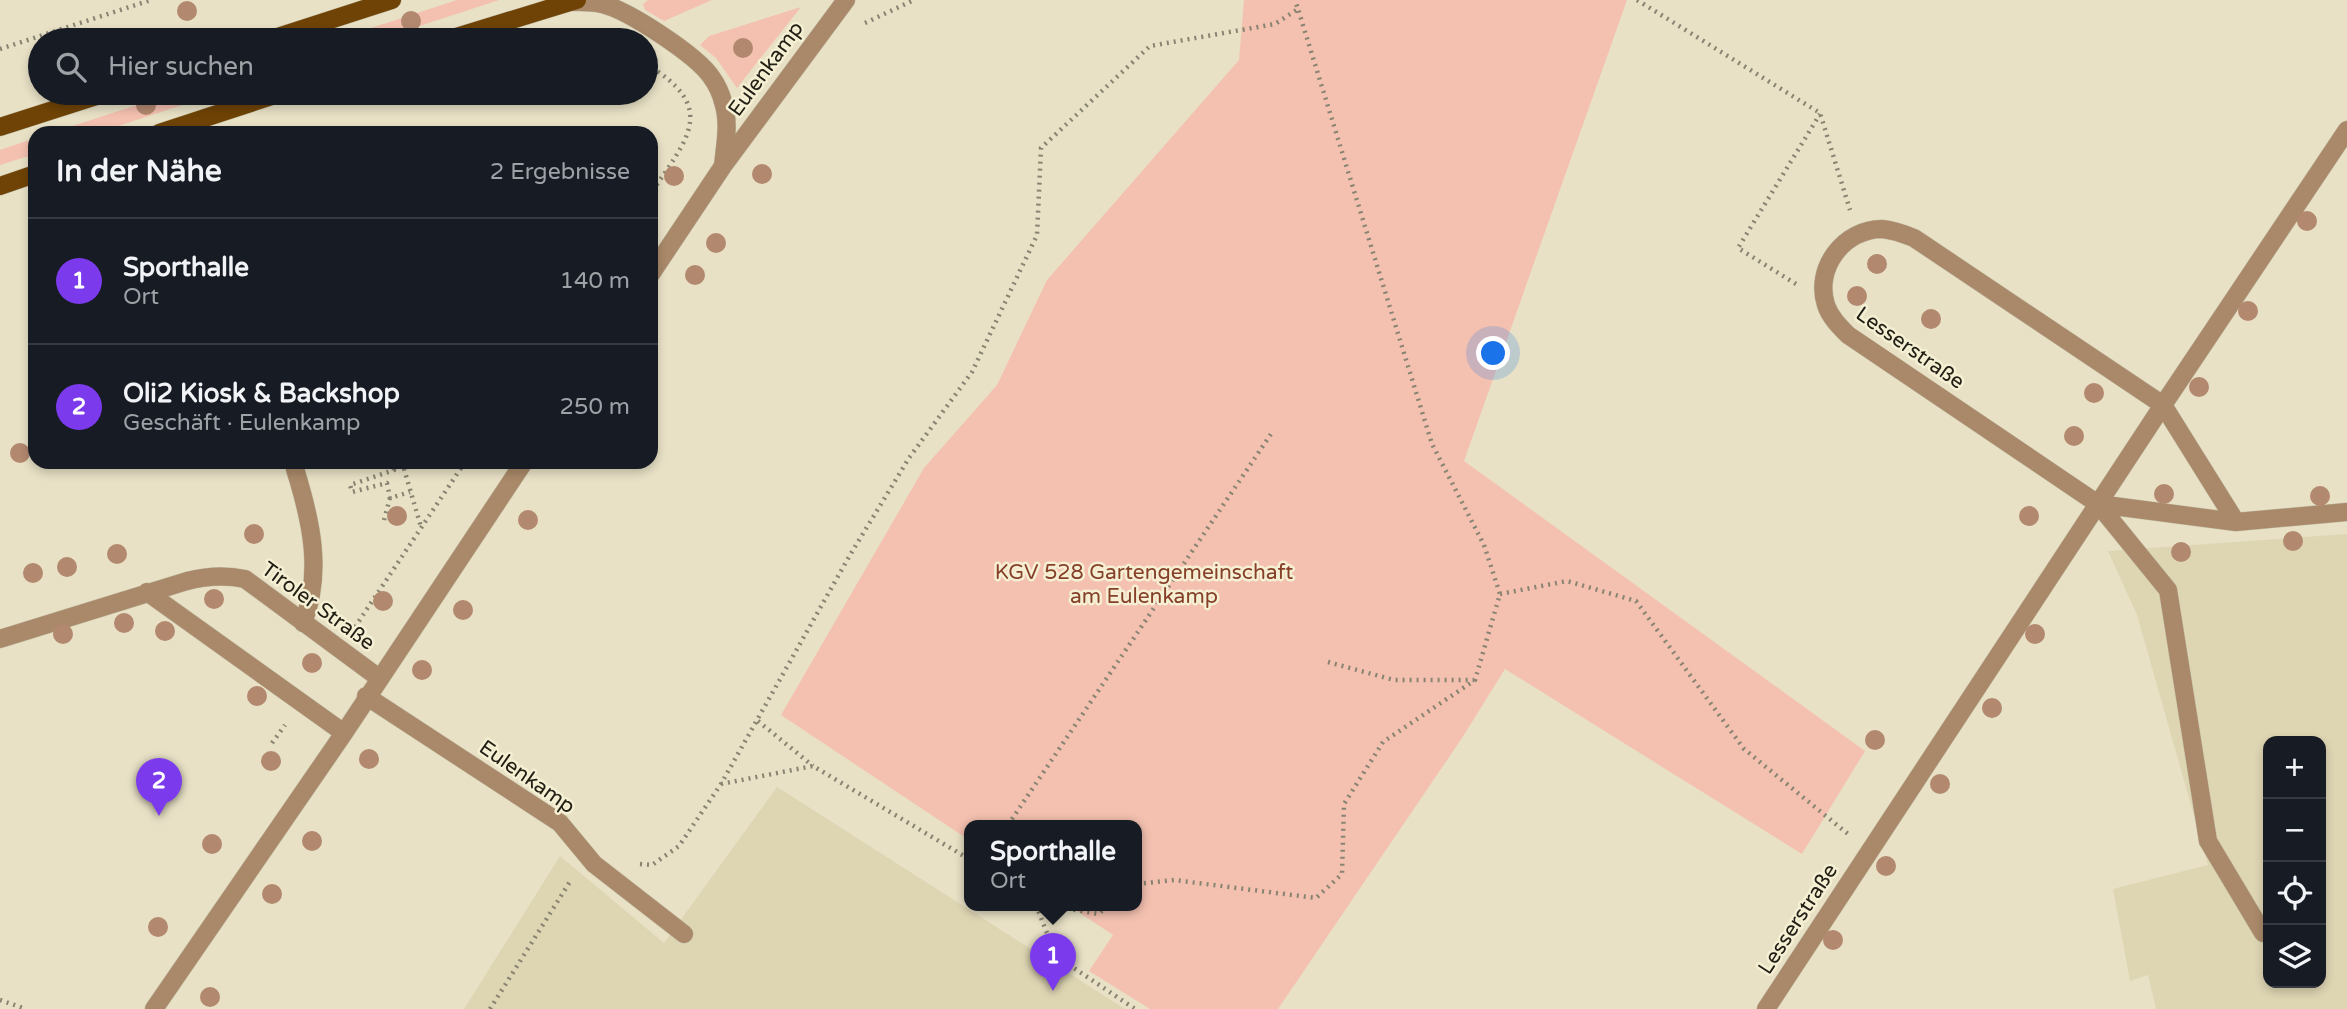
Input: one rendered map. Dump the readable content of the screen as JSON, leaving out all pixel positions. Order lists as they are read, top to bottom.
{
  "streets": {
    "street": ["Eulenkamp", "Lesserstraße", "Tiroler Straße"]
  },
  "parks": ["KGV 528 Gartengemeinschaft am Eulenkamp"],
  "page": {
    "search": "Hier suchen",
    "heading": ["In der Nähe", "2 Ergebnisse"],
    "list": [
      {
        "mark": "1",
        "name": "Sporthalle",
        "note": "Ort",
        "value": "140 m"
      },
      {
        "mark": "2",
        "name": "Oli2 Kiosk & Backshop",
        "note": "Geschäft · Eulenkamp",
        "value": "250 m"
      }
    ],
    "map_buttons": ["+", "−"],
    "pins": ["2", "1"],
    "popup": ["Sporthalle", "Ort"]
  }
}
